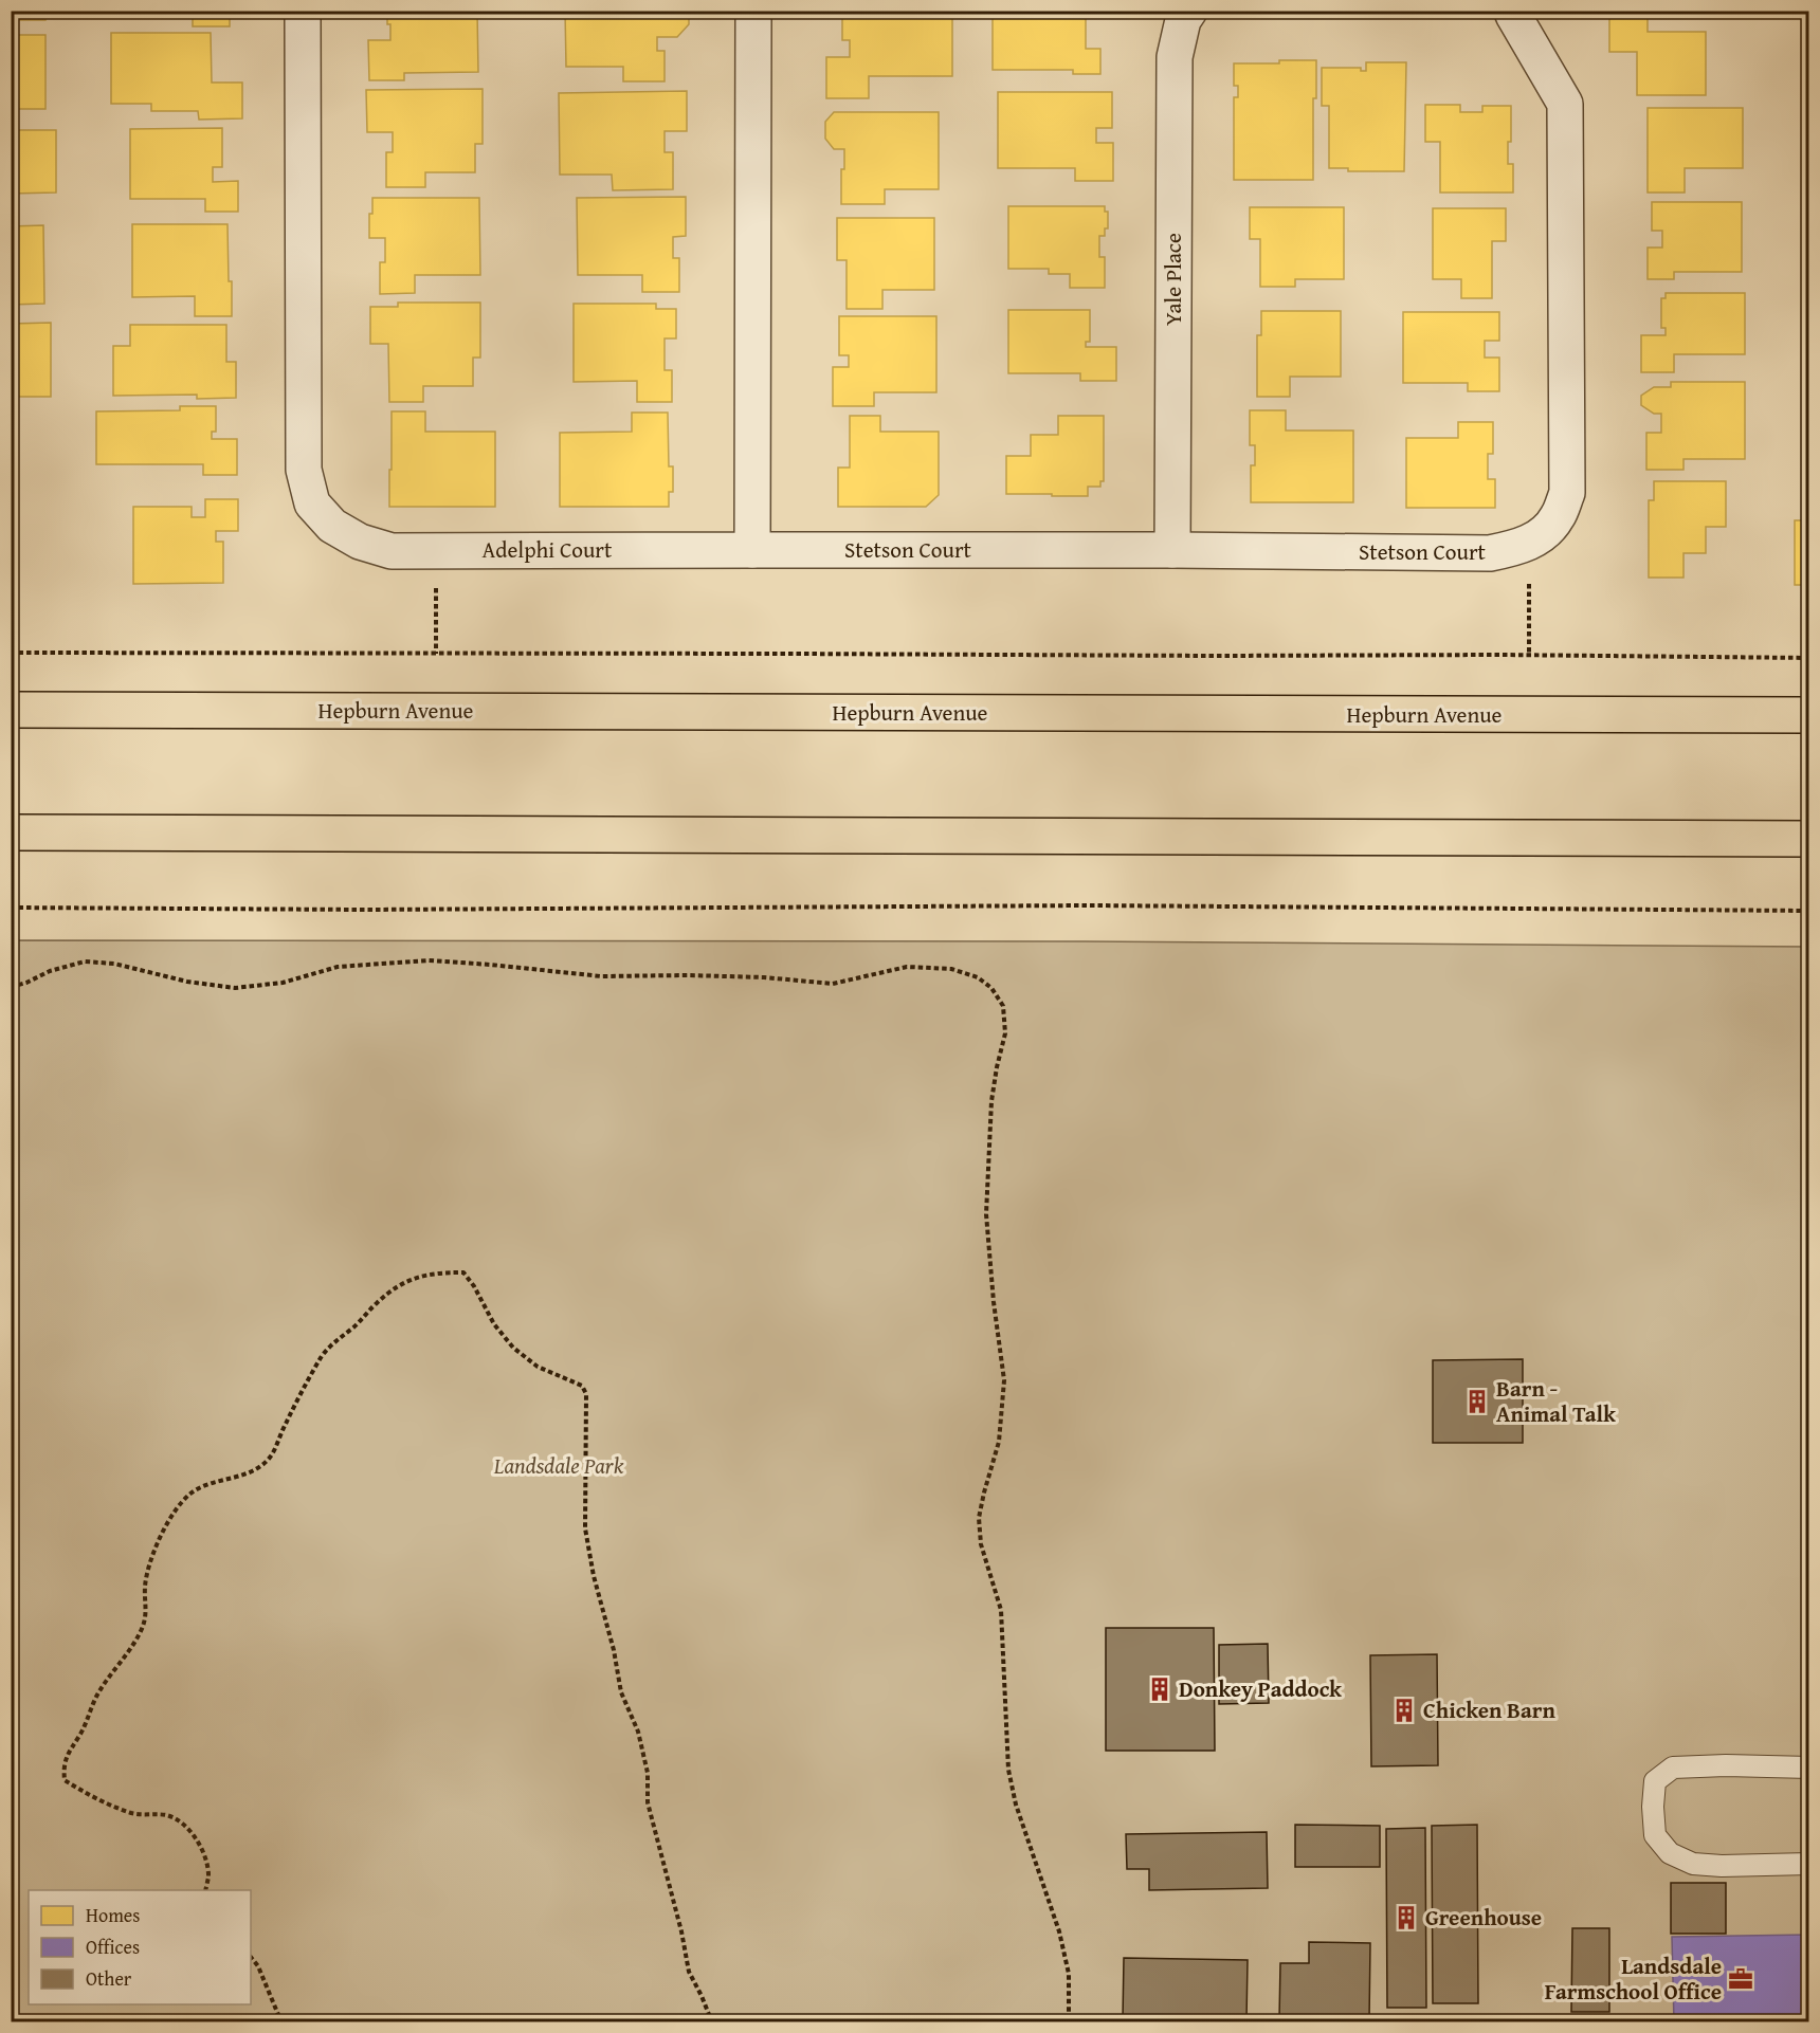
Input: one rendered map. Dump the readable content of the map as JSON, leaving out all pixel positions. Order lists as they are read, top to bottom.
{
  "streets": {
    "main road": ["Hepburn Avenue"],
    "street": ["Yale Place", "Adelphi Court", "Stetson Court"]
  },
  "crossings": [
    ["Yale Place", "Stetson Court"],
    ["Adelphi Court", "Stetson Court"]
  ],
  "parks": ["Landsdale Park"],
  "places": {
    "building": [
      "Barn - Animal Talk",
      "Donkey Paddock",
      "Chicken Barn",
      "Greenhouse"
    ],
    "office": ["Landsdale Farmschool Office"]
  },
  "legend": ["Homes", "Offices", "Other"]
}
